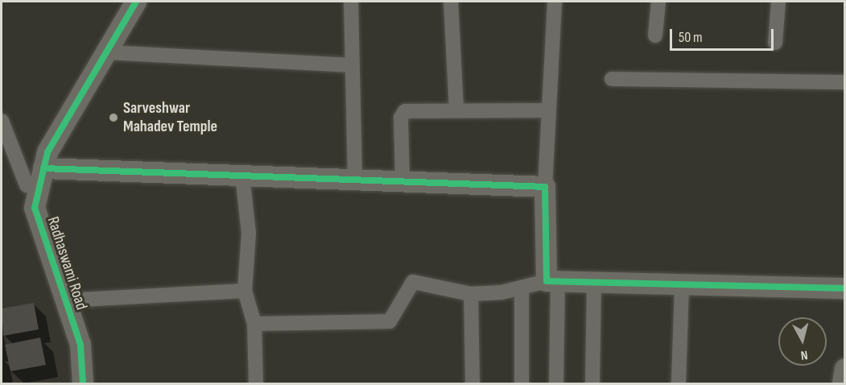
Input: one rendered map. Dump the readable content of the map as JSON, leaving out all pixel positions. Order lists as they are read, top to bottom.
{
  "streets": {
    "street": ["Radhaswami Road"]
  },
  "places": ["Sarveshwar Mahadev Temple"],
  "scale_bar": "50 m",
  "north": "bottom"
}
